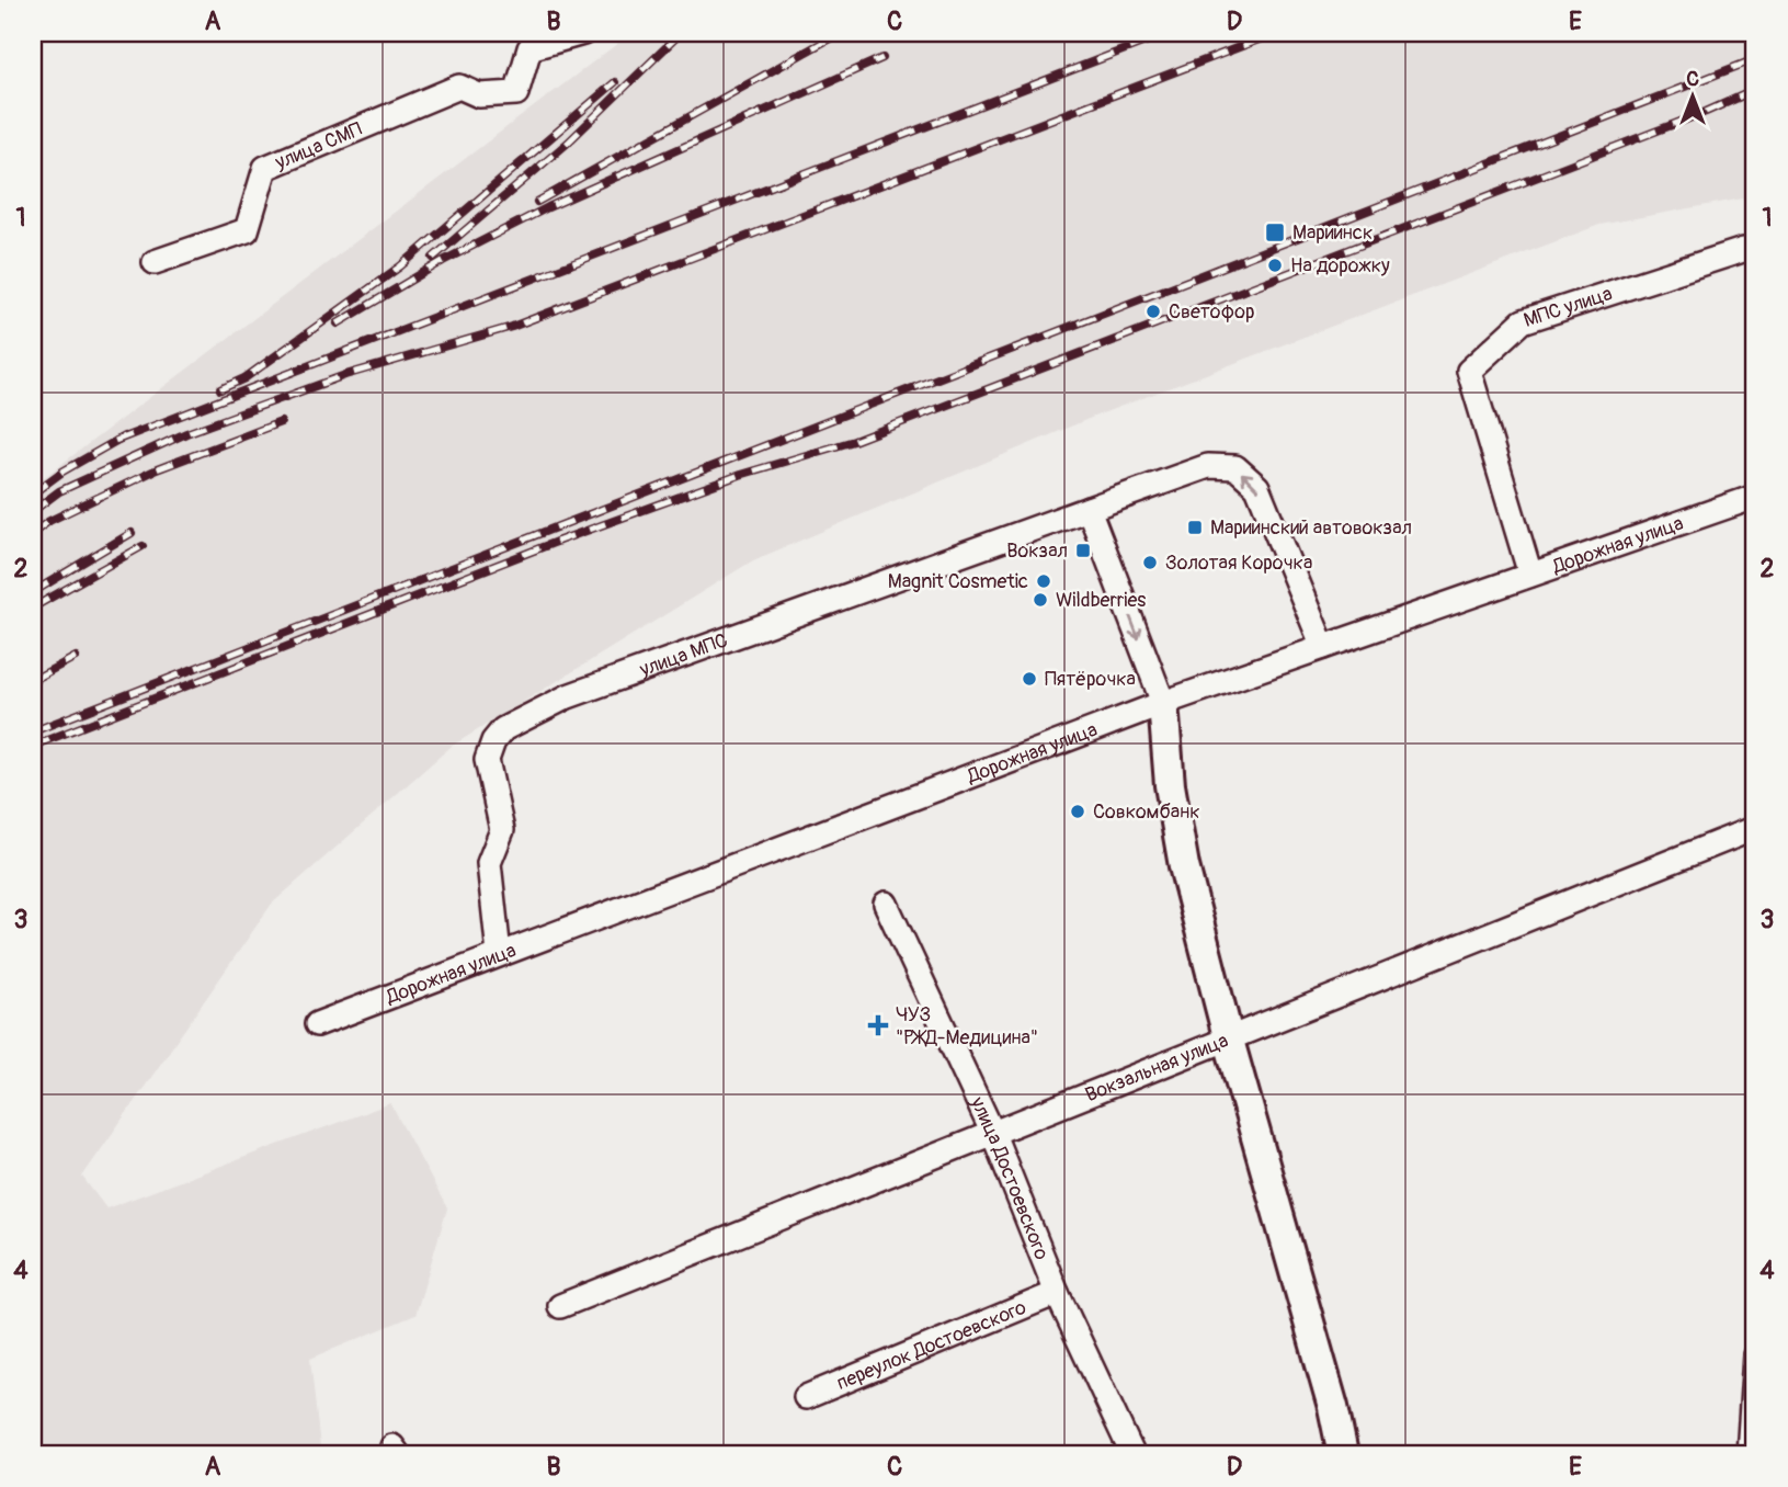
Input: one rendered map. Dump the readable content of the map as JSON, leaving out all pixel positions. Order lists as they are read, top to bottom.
{
  "streets": {
    "street": [
      "улица СМП",
      "МПС улица",
      "Дорожная улица",
      "улица МПС",
      "Вокзальная улица",
      "улица Достоевского",
      "переулок Достоевского"
    ]
  },
  "crossings": [
    ["МПС улица", "Дорожная улица"],
    ["Дорожная улица", "улица МПС"],
    ["Вокзальная улица", "улица Достоевского"],
    ["улица Достоевского", "переулок Достоевского"]
  ],
  "places": {
    "transit": ["Мариинск", "Мариинский автовокзал", "Вокзал"],
    "other": [
      "На дорожку",
      "Светофор",
      "Золотая Корочка",
      "Magnit Cosmetic",
      "Wildberries",
      "Пятёрочка",
      "Совкомбанк"
    ],
    "health": ["ЧУЗ \"РЖД-Медицина\""]
  },
  "north": "top",
  "grid": {
    "columns": [
      "A",
      "B",
      "C",
      "D",
      "E"
    ],
    "rows": [
      "1",
      "2",
      "3",
      "4"
    ]
  }
}
